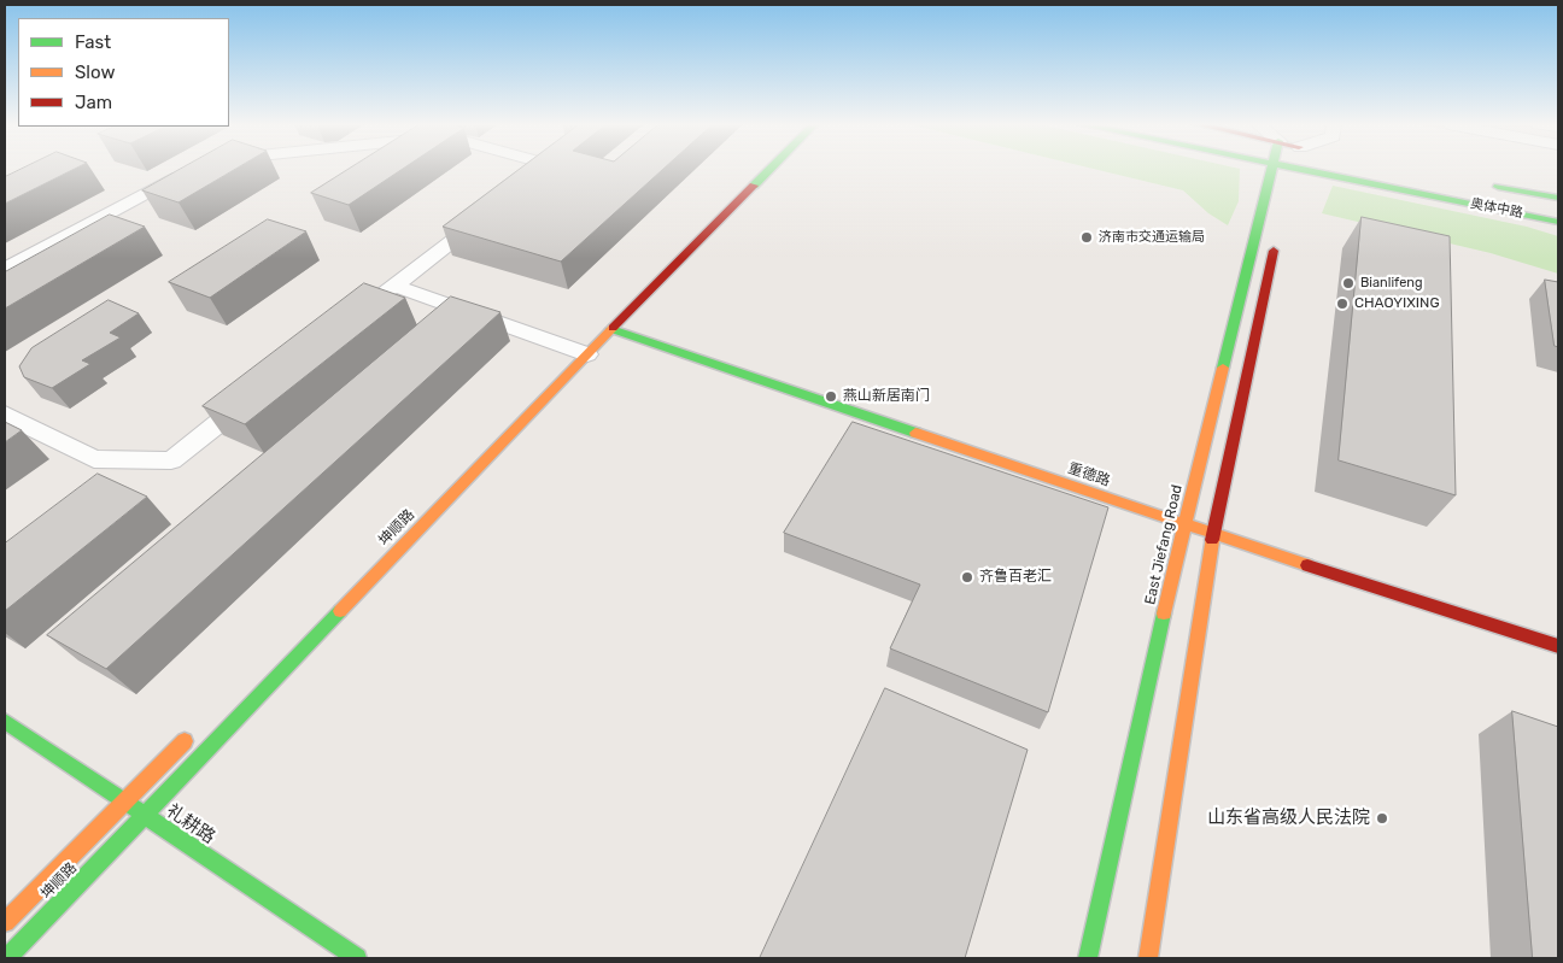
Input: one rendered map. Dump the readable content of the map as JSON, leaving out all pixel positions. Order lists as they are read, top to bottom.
{
  "streets": {
    "main road": [
      "奥体中路",
      "重德路",
      "坤顺路",
      "East Jiefang Road",
      "礼耕路"
    ]
  },
  "crossings": [
    ["重德路", "坤顺路"],
    ["重德路", "East Jiefang Road"],
    ["坤顺路", "礼耕路"]
  ],
  "places": [
    "济南市交通运输局",
    "Bianlifeng",
    "CHAOYIXING",
    "燕山新居南门",
    "齐鲁百老汇",
    "山东省高级人民法院"
  ],
  "legend": ["Fast", "Slow", "Jam"]
}
